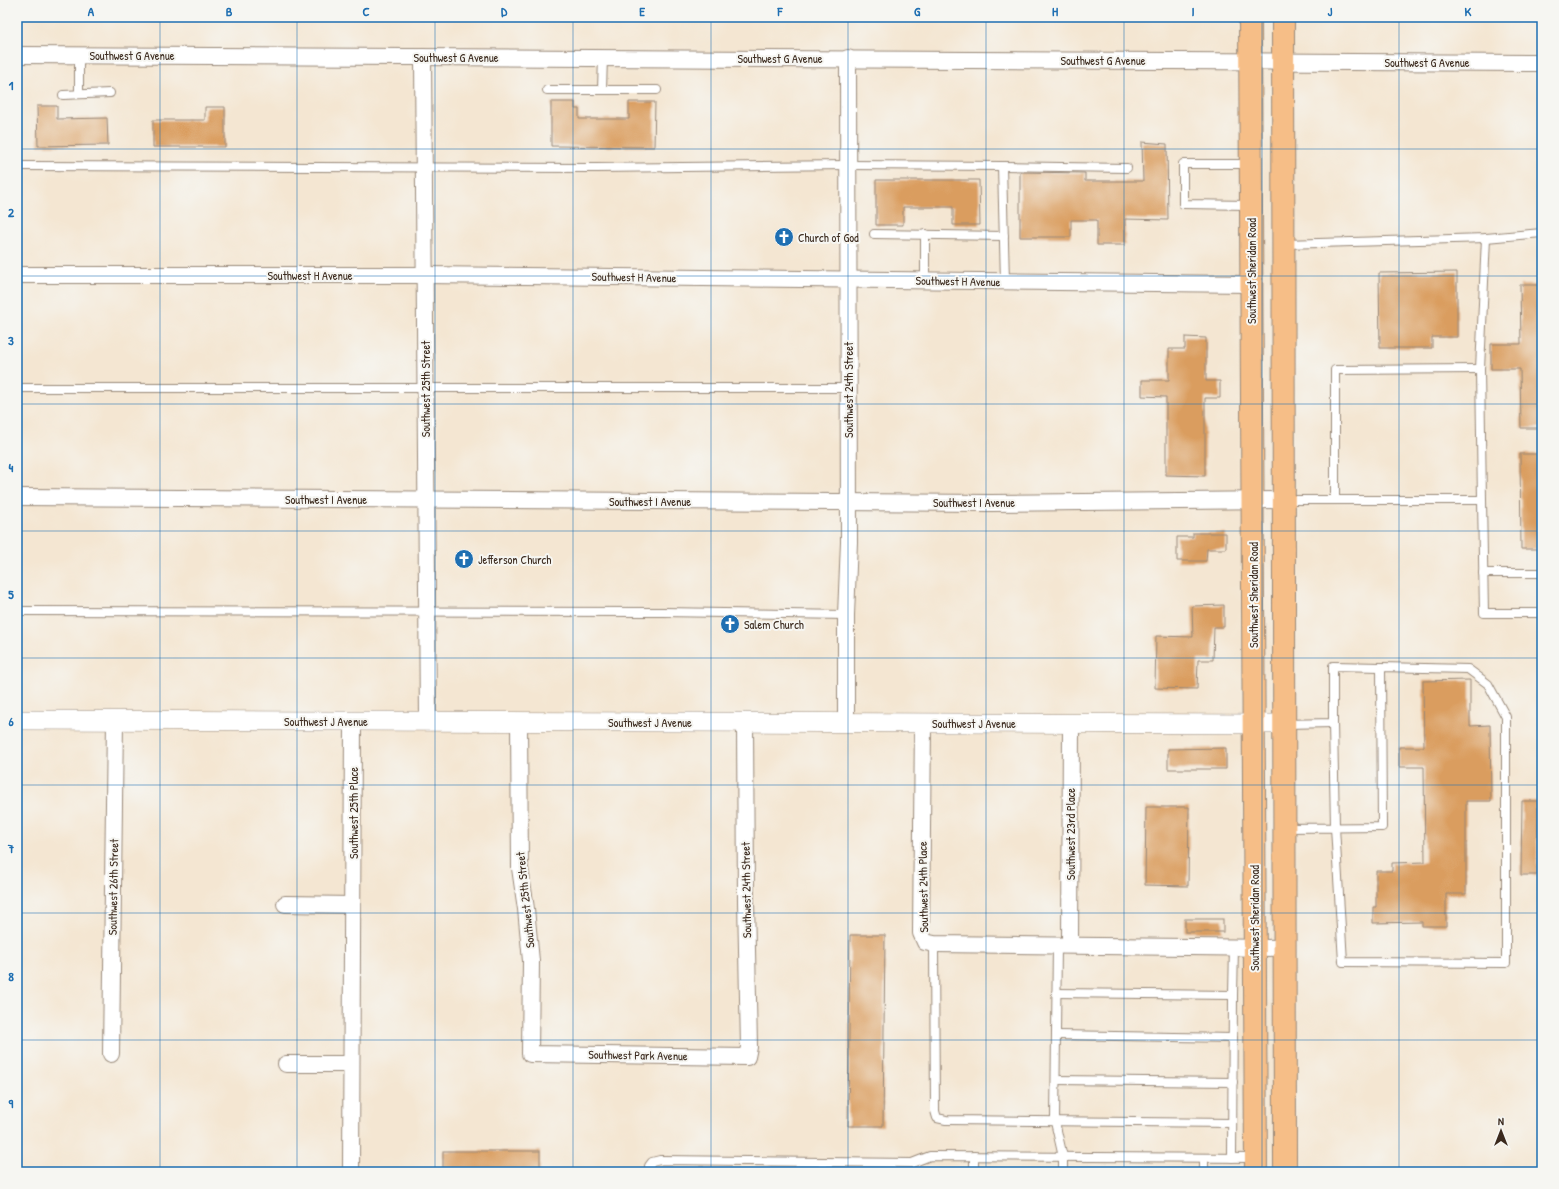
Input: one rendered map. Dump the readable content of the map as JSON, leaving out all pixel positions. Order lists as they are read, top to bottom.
{
  "streets": {
    "main road": ["Southwest Sheridan Road"],
    "street": [
      "Southwest G Avenue",
      "Southwest H Avenue",
      "Southwest 25th Street",
      "Southwest 24th Street",
      "Southwest I Avenue",
      "Southwest J Avenue",
      "Southwest 25th Place",
      "Southwest 23rd Place",
      "Southwest 26th Street",
      "Southwest 24th Place",
      "Southwest Park Avenue"
    ]
  },
  "crossings": [
    ["Southwest G Avenue", "Southwest Sheridan Road"],
    ["Southwest G Avenue", "Southwest 25th Street"],
    ["Southwest G Avenue", "Southwest 24th Street"],
    ["Southwest Sheridan Road", "Southwest H Avenue"],
    ["Southwest Sheridan Road", "Southwest I Avenue"],
    ["Southwest Sheridan Road", "Southwest J Avenue"],
    ["Southwest Sheridan Road", "Southwest 24th Place"],
    ["Southwest H Avenue", "Southwest 25th Street"],
    ["Southwest H Avenue", "Southwest 24th Street"],
    ["Southwest 25th Street", "Southwest I Avenue"],
    ["Southwest 25th Street", "Southwest J Avenue"],
    ["Southwest 25th Street", "Southwest Park Avenue"],
    ["Southwest 24th Street", "Southwest I Avenue"],
    ["Southwest 24th Street", "Southwest J Avenue"],
    ["Southwest 24th Street", "Southwest Park Avenue"],
    ["Southwest J Avenue", "Southwest 25th Place"],
    ["Southwest J Avenue", "Southwest 23rd Place"],
    ["Southwest J Avenue", "Southwest 26th Street"],
    ["Southwest J Avenue", "Southwest 24th Place"],
    ["Southwest 23rd Place", "Southwest 24th Place"]
  ],
  "places": {
    "church": ["Church of God", "Jefferson Church", "Salem Church"]
  },
  "north": "top",
  "grid": {
    "columns": [
      "A",
      "B",
      "C",
      "D",
      "E",
      "F",
      "G",
      "H",
      "I",
      "J",
      "K"
    ],
    "rows": [
      "1",
      "2",
      "3",
      "4",
      "5",
      "6",
      "7",
      "8",
      "9"
    ]
  }
}
